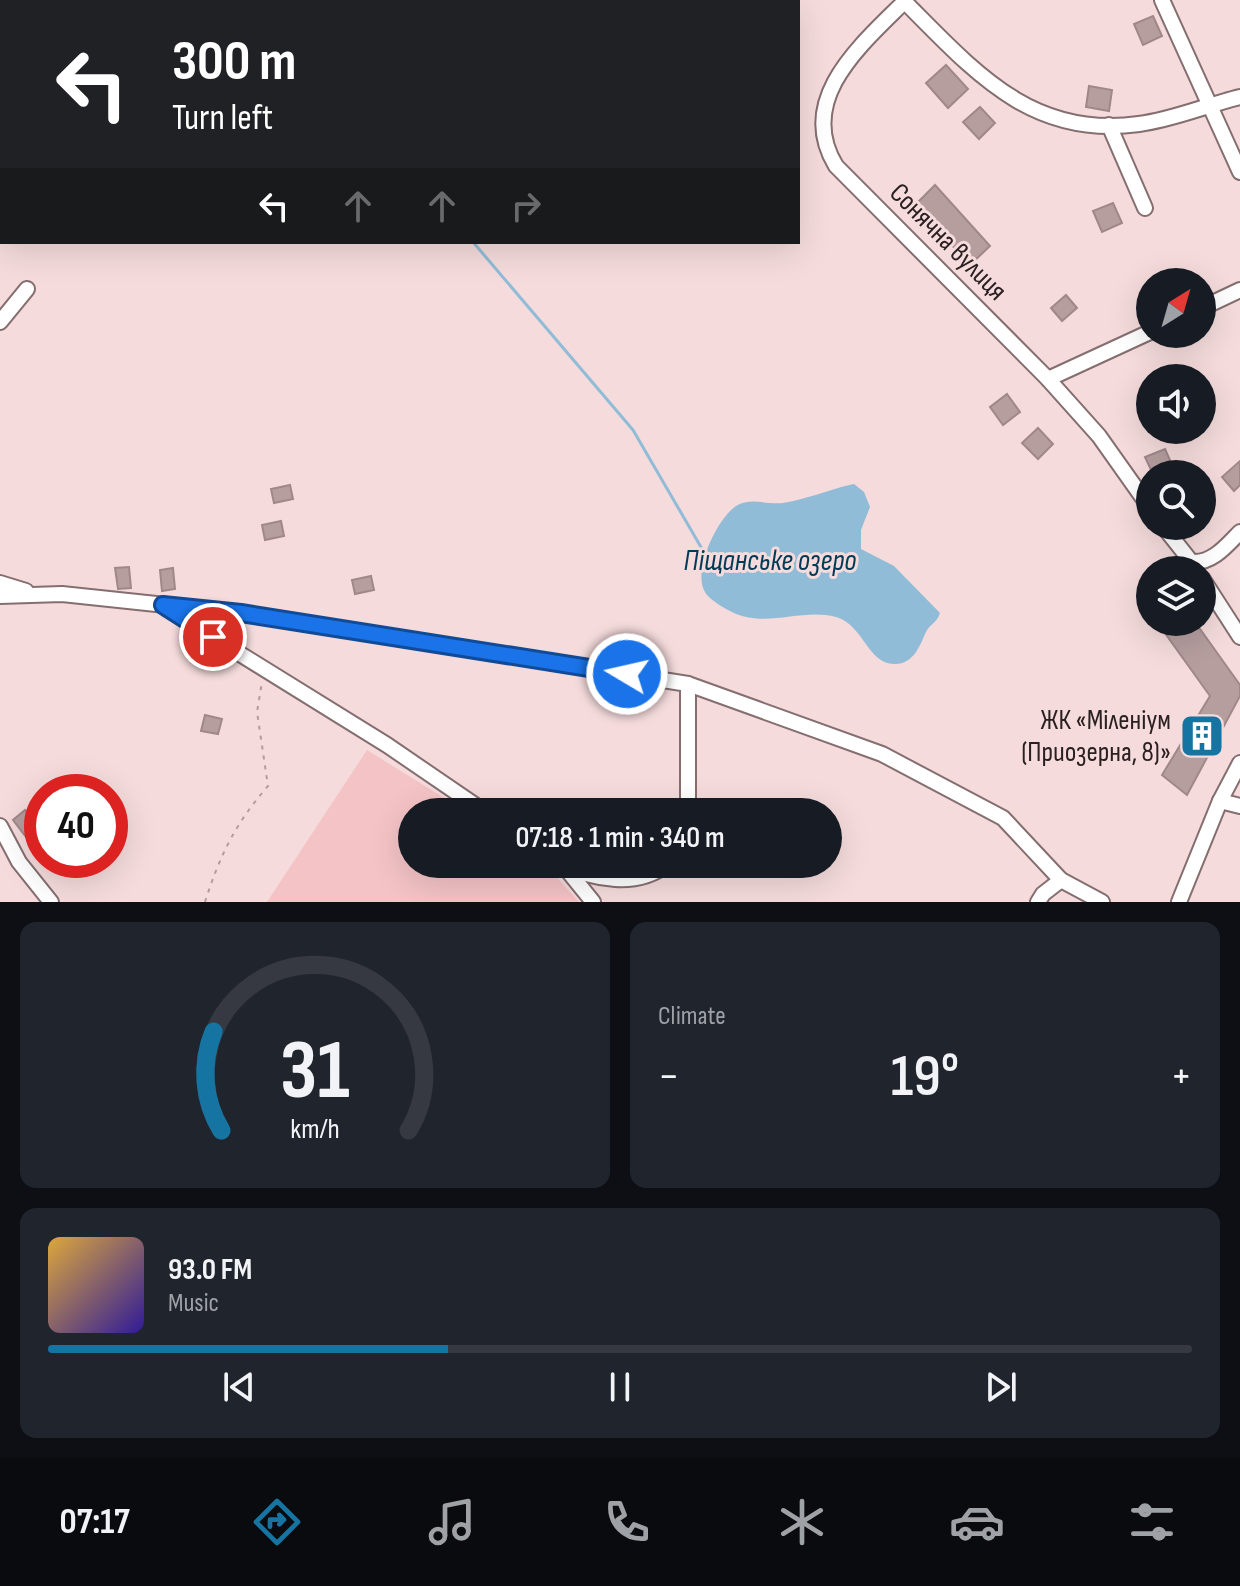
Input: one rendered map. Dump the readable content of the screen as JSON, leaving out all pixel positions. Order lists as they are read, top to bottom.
{
  "streets": {
    "street": ["Сонячна вулиця"]
  },
  "water": ["Піщанське озеро"],
  "places": {
    "building": ["ЖК «Міленіум (Приозерна, 8)»"]
  },
  "north": "top right",
  "page": {
    "turn": ["300 m", "Turn left"],
    "limit": "40",
    "trip": "07:18 · 1 min · 340 m",
    "tile": "Climate",
    "heat": ["−", "19°", "+"],
    "song": ["93.0 FM", "Music"],
    "tabs": "07:17",
    "gauge": ["31", "km/h"]
  }
}
